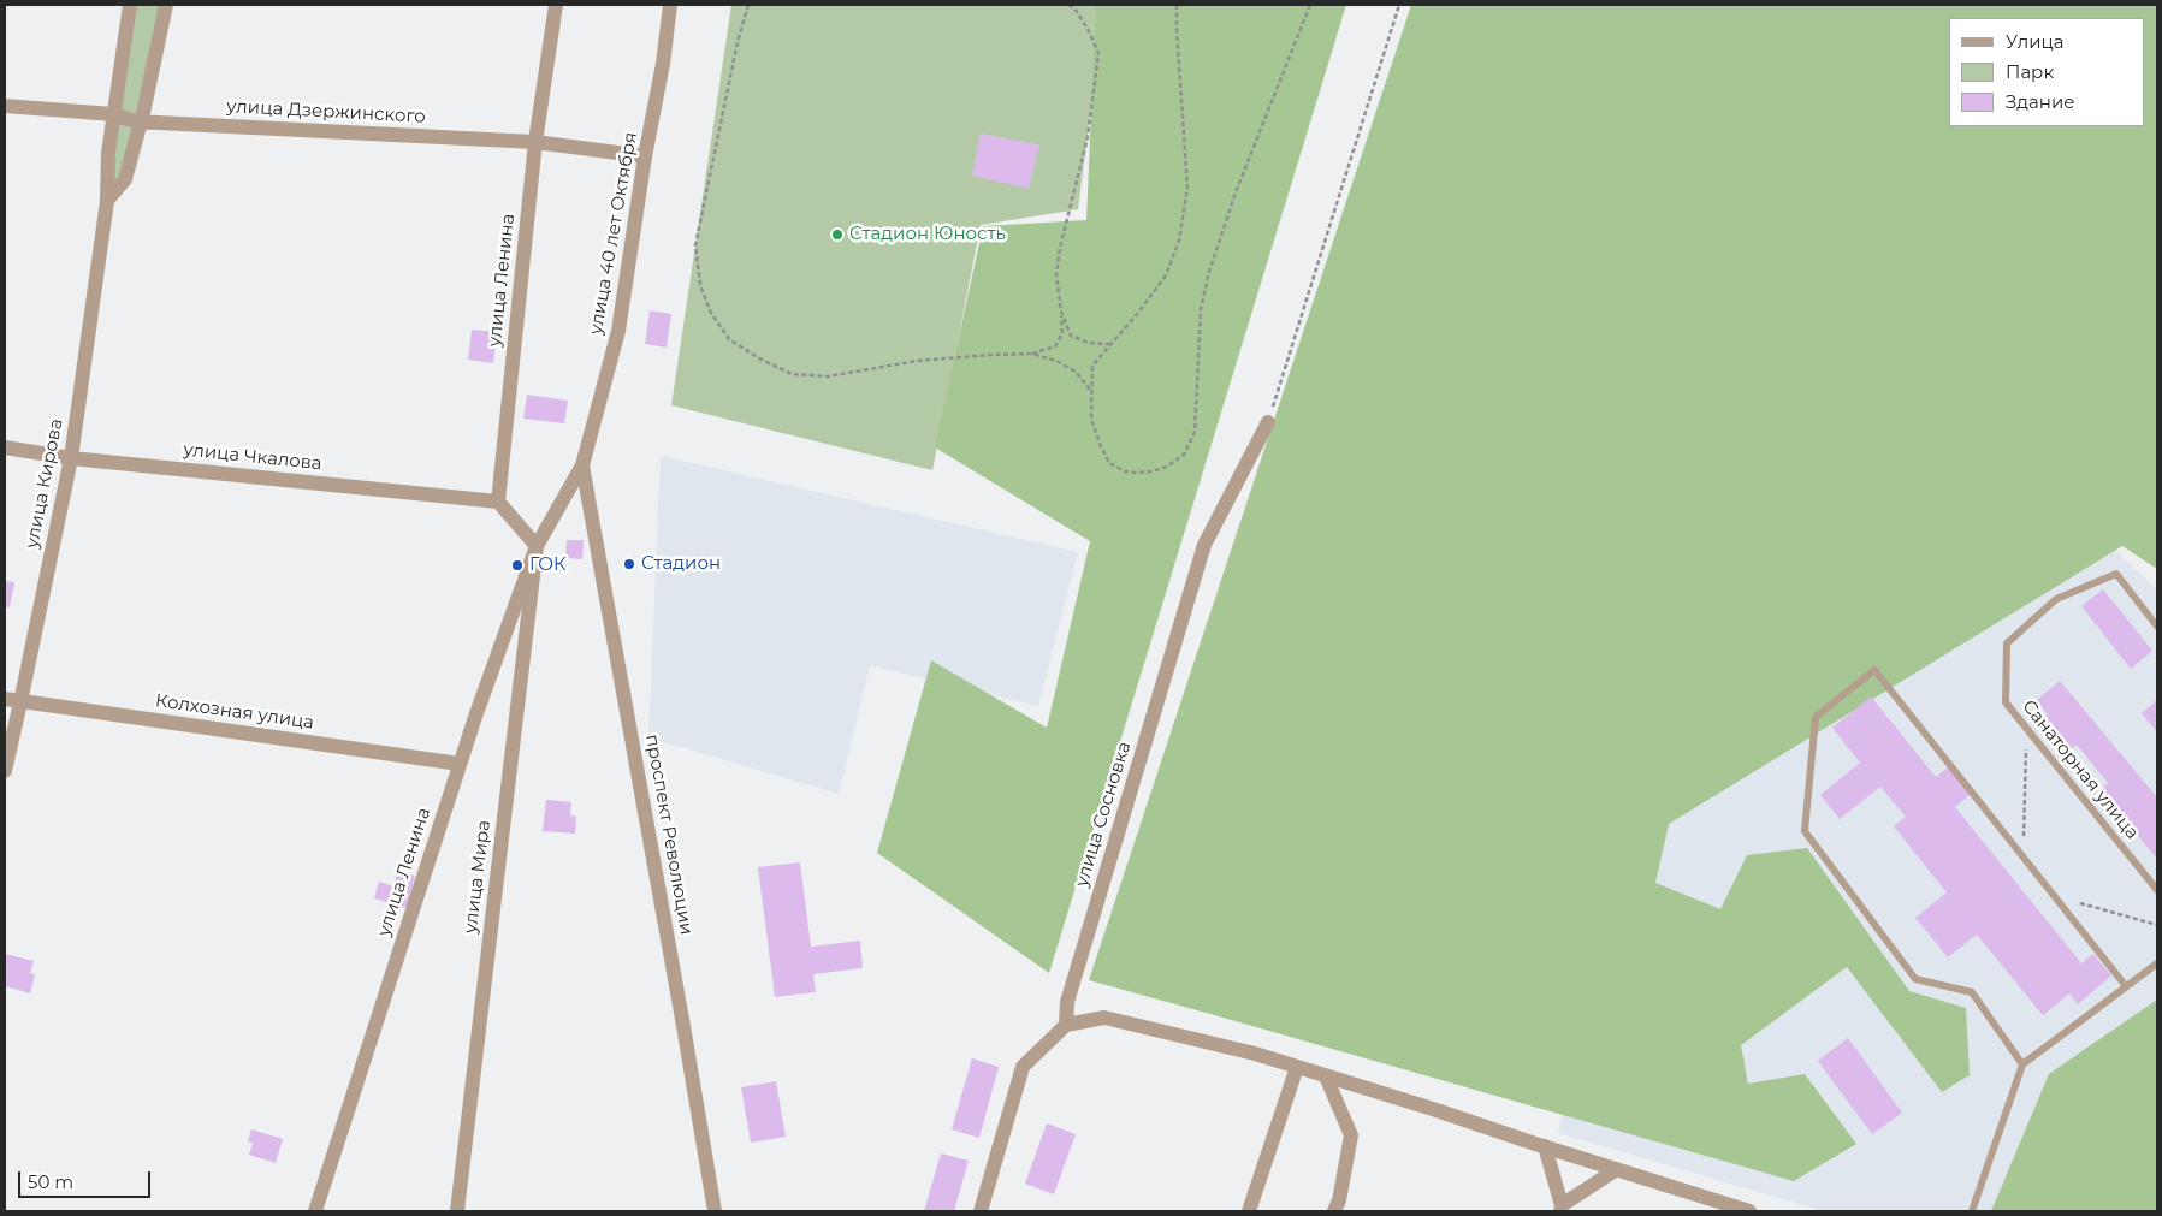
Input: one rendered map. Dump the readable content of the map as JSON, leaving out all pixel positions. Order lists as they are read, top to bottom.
{
  "streets": {
    "street": [
      "улица Дзержинского",
      "улица 40 лет Октября",
      "улица Ленина",
      "улица Чкалова",
      "улица Кирова",
      "Колхозная улица",
      "улица Сосновка",
      "проспект Революции",
      "улица Мира"
    ],
    "lane": ["Санаторная улица"]
  },
  "crossings": [
    ["улица Дзержинского", "улица 40 лет Октября"],
    ["улица Дзержинского", "улица Ленина"],
    ["улица Дзержинского", "улица Кирова"],
    ["улица 40 лет Октября", "улица Ленина"],
    ["улица 40 лет Октября", "проспект Революции"],
    ["улица Ленина", "улица Чкалова"],
    ["улица Ленина", "Колхозная улица"],
    ["улица Ленина", "проспект Революции"],
    ["улица Ленина", "улица Мира"],
    ["улица Чкалова", "улица Кирова"],
    ["улица Кирова", "Колхозная улица"]
  ],
  "places": ["Стадион Юность", "Стадион", "ГОК"],
  "legend": ["Улица", "Парк", "Здание"],
  "scale_bar": "50 m"
}
